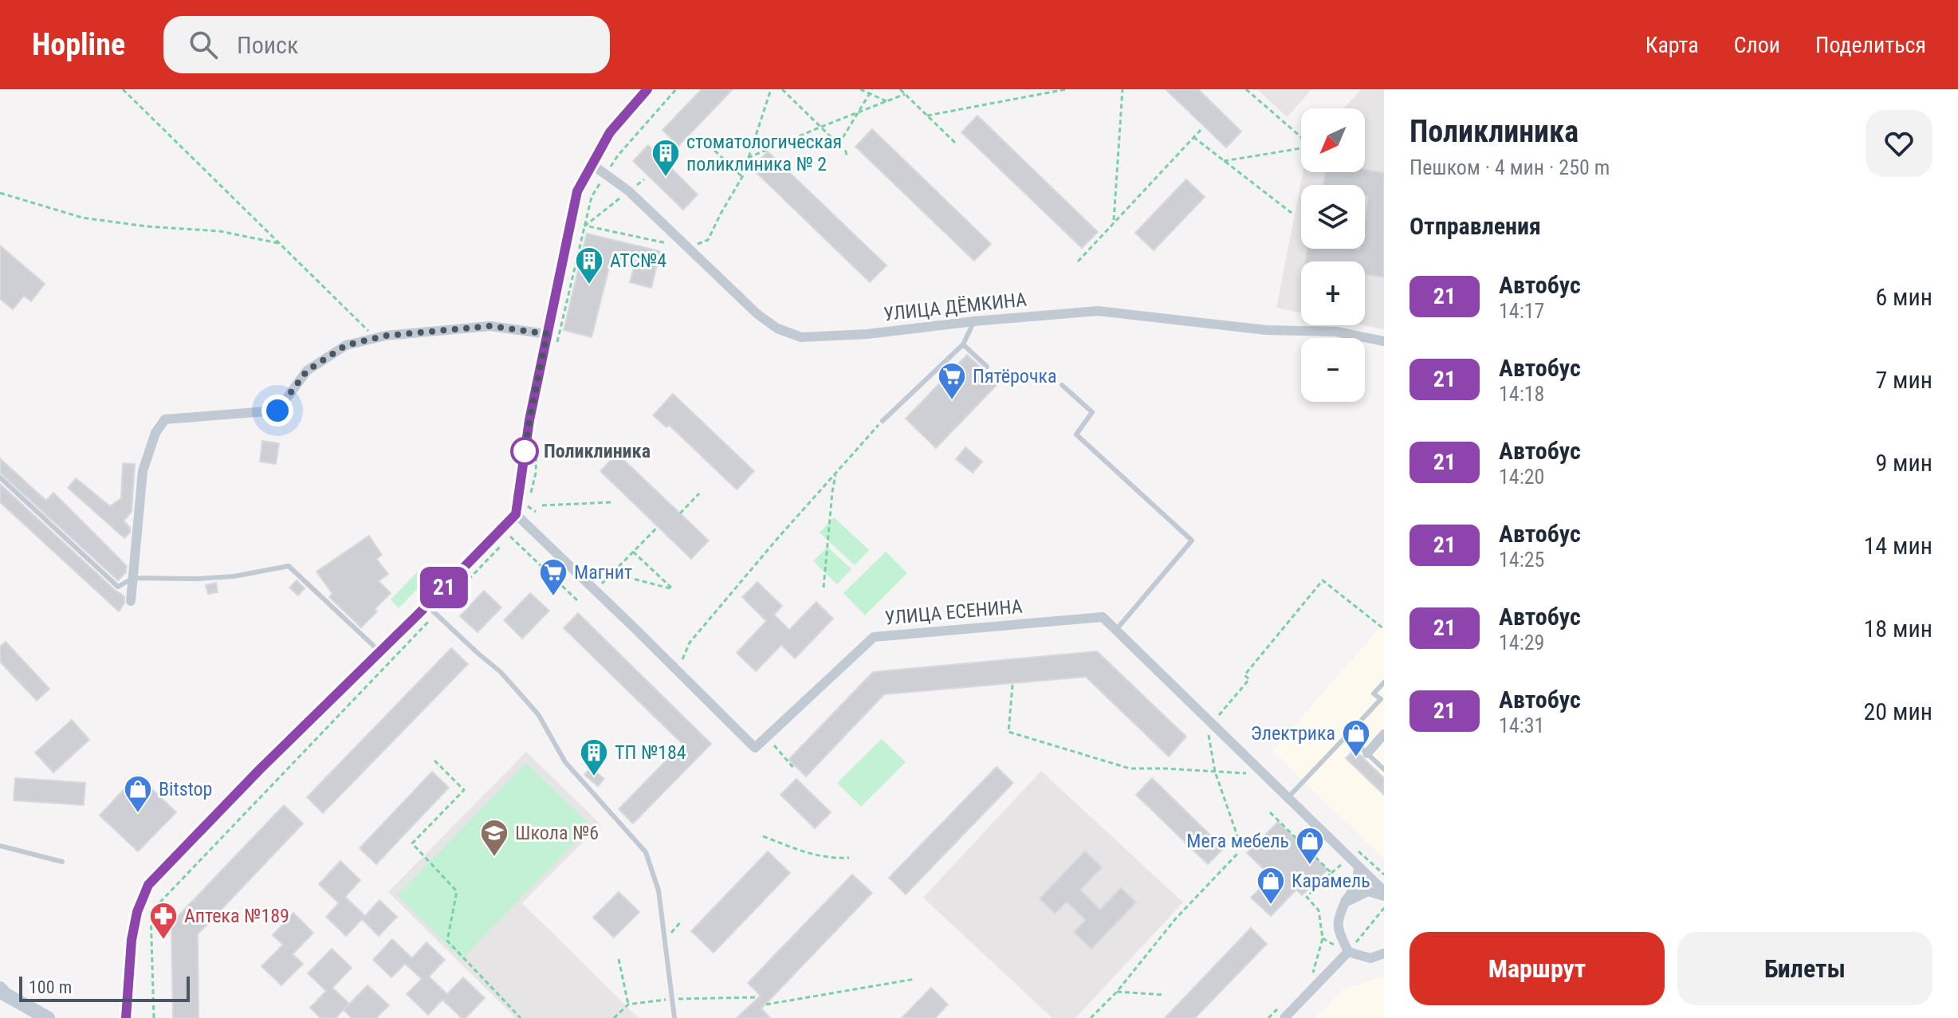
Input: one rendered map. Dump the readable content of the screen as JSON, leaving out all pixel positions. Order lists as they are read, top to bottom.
{
  "streets": {
    "street": ["УЛИЦА ДЁМКИНА", "УЛИЦА ЕСЕНИНА"]
  },
  "places": {
    "building": ["стоматологическая поликлиника № 2", "АТС№4", "ТП №184"],
    "supermarket": ["Пятёрочка", "Магнит"],
    "other": ["Поликлиника"],
    "shop": [
      "Электрика",
      "Bitstop",
      "Мега мебель",
      "Карамель"
    ],
    "school or university": ["Школа №6"],
    "pharmacy": ["Аптека №189"]
  },
  "lines": ["bus line 21"],
  "scale_bar": "100 m",
  "north": "bottom left",
  "page": {
    "header": "Hopline",
    "search": "Поиск",
    "nav": ["Карта", "Слои", "Поделиться"],
    "on_map": "21",
    "heading": [
      ["Поликлиника", "Пешком · 4 мин · 250 m"],
      "Отправления"
    ],
    "map_buttons": ["+", "−"],
    "list": [
      {
        "mark": "21",
        "name": "Автобус",
        "note": "14:17",
        "value": "6 мин"
      },
      {
        "mark": "21",
        "name": "Автобус",
        "note": "14:18",
        "value": "7 мин"
      },
      {
        "mark": "21",
        "name": "Автобус",
        "note": "14:20",
        "value": "9 мин"
      },
      {
        "mark": "21",
        "name": "Автобус",
        "note": "14:25",
        "value": "14 мин"
      },
      {
        "mark": "21",
        "name": "Автобус",
        "note": "14:29",
        "value": "18 мин"
      },
      {
        "mark": "21",
        "name": "Автобус",
        "note": "14:31",
        "value": "20 мин"
      }
    ],
    "buttons": ["Маршрут", "Билеты"],
    "scale": "100 m"
  }
}
